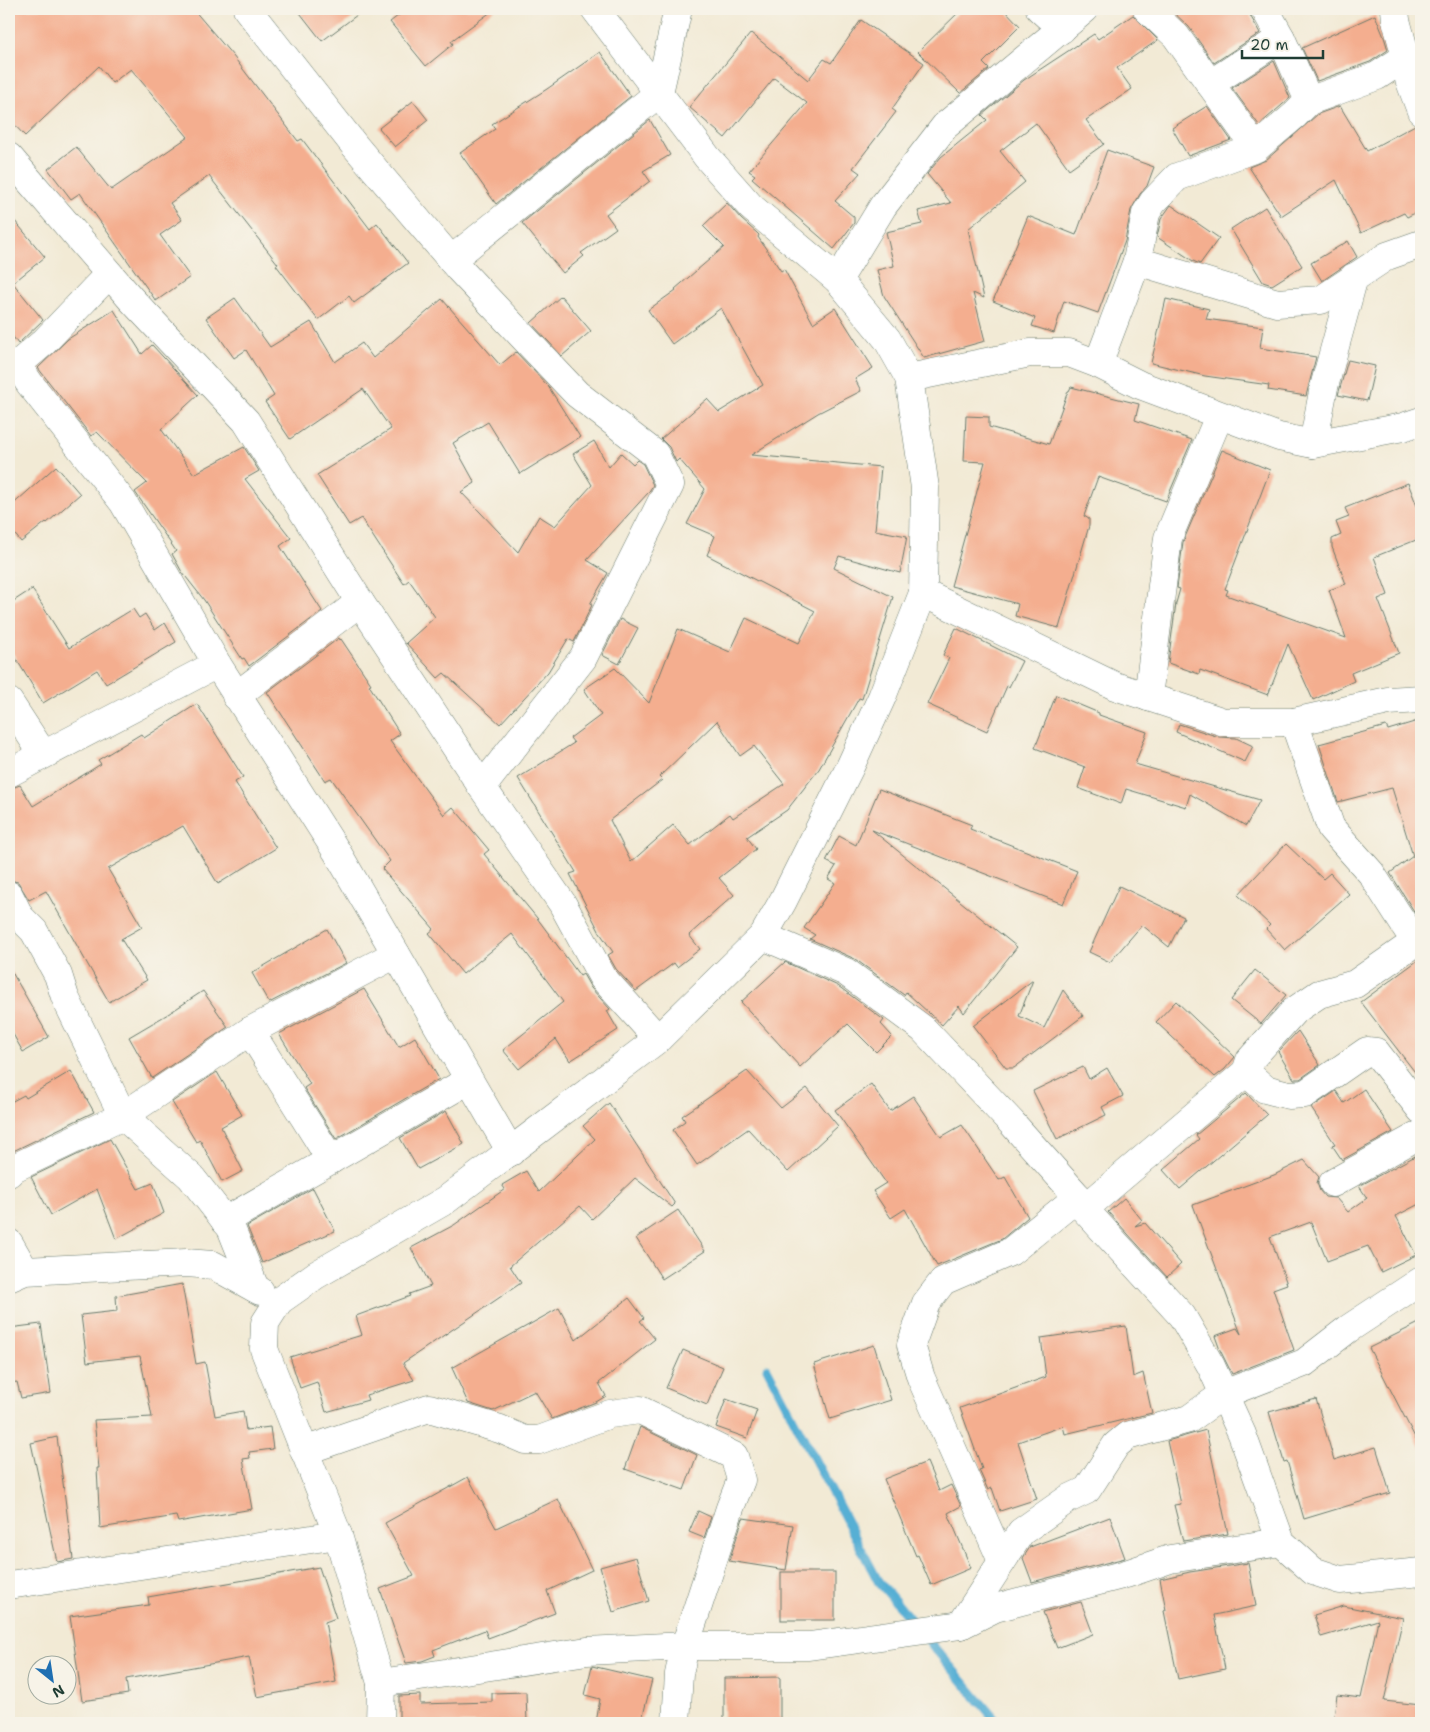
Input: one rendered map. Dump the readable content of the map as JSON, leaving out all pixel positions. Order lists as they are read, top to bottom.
{
  "scale_bar": "20 m",
  "north": "bottom right"
}
